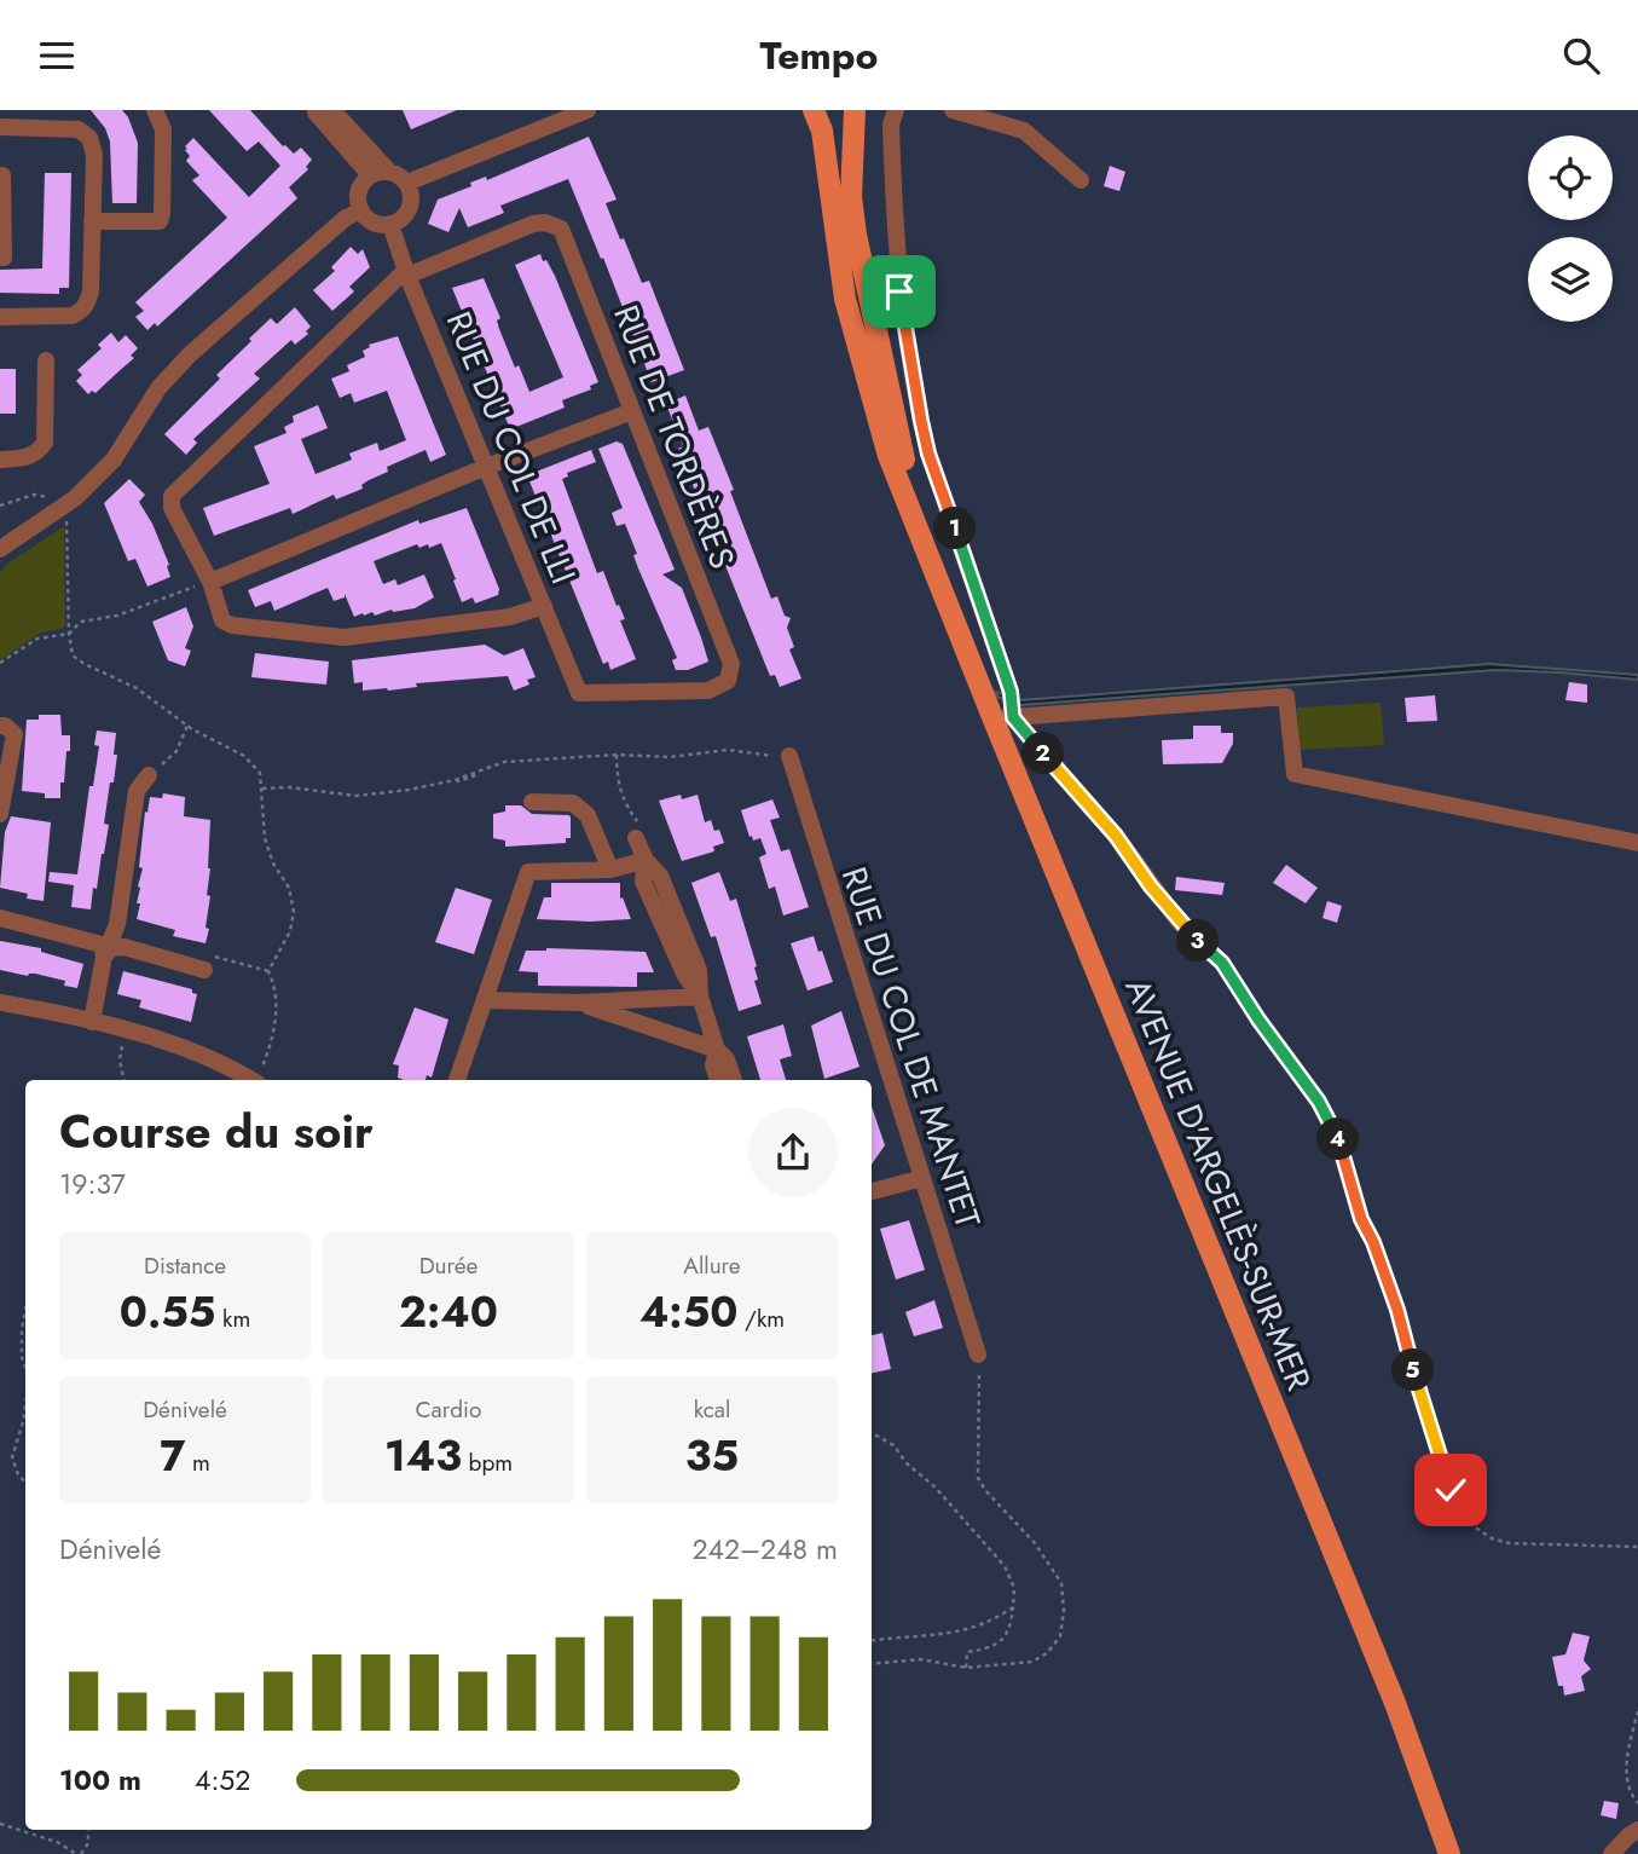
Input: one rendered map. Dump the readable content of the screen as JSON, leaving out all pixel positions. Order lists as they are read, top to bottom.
{
  "streets": {
    "main road": ["AVENUE D'ARGELÈS-SUR-MER"],
    "street": ["RUE DE TORDÈRES", "RUE DU COL DE LLI", "RUE DU COL DE MANTET"]
  },
  "crossings": [
    ["RUE DE TORDÈRES", "RUE DU COL DE LLI"]
  ],
  "page": {
    "header": "Tempo",
    "pins": [
      "1",
      "2",
      "3",
      "4",
      "5"
    ],
    "heading": ["Course du soir", "19:37"],
    "stats": [
      ["Distance", "0.55 km"],
      ["Durée", "2:40"],
      ["Allure", "4:50 /km"],
      ["Dénivelé", "7 m"],
      ["Cardio", "143 bpm"],
      ["kcal", "35"]
    ],
    "chart": ["Dénivelé", "242–248 m"],
    "list": [
      {
        "name": "100 m",
        "note": "4:52"
      }
    ]
  }
}
